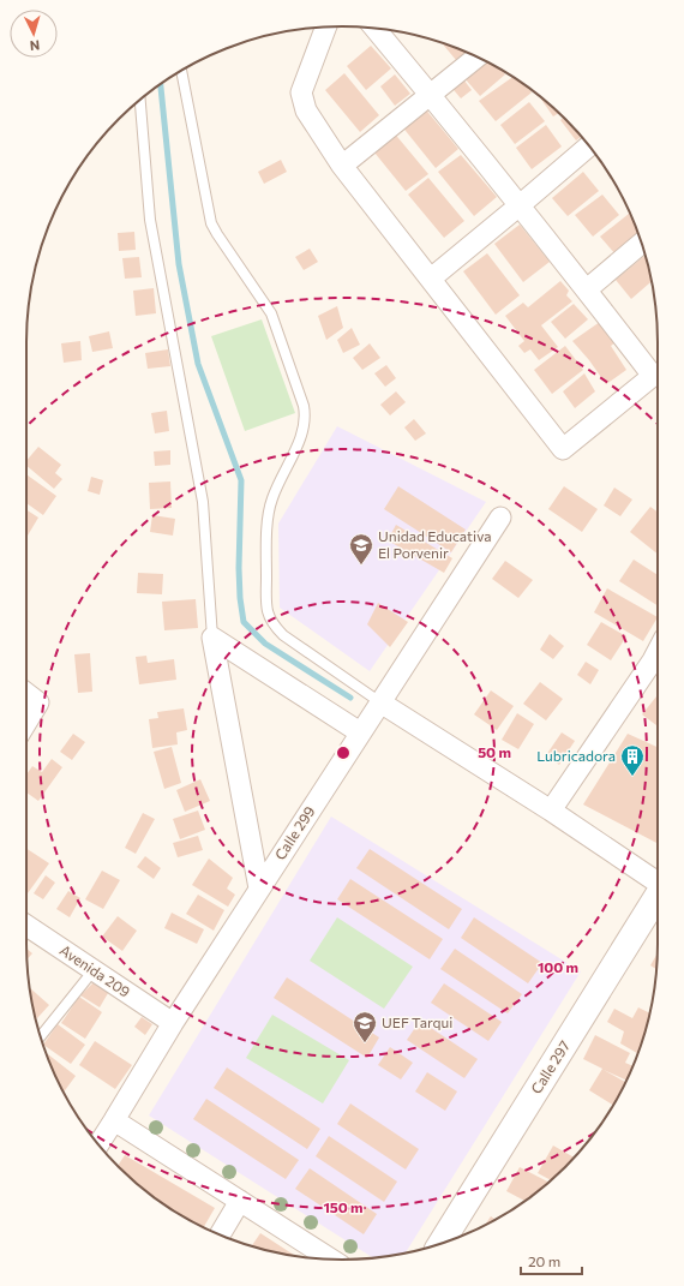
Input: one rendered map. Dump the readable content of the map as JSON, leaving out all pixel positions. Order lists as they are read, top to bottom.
{
  "streets": {
    "street": ["Calle 299", "Avenida 209", "Calle 297"]
  },
  "crossings": [
    ["Calle 299", "Avenida 209"]
  ],
  "places": {
    "school or university": ["Unidad Educativa El Porvenir", "UEF Tarqui"],
    "building": ["Lubricadora"]
  },
  "scale_bar": "20 m",
  "north": "bottom",
  "rings": ["50 m", "100 m", "150 m"]
}
